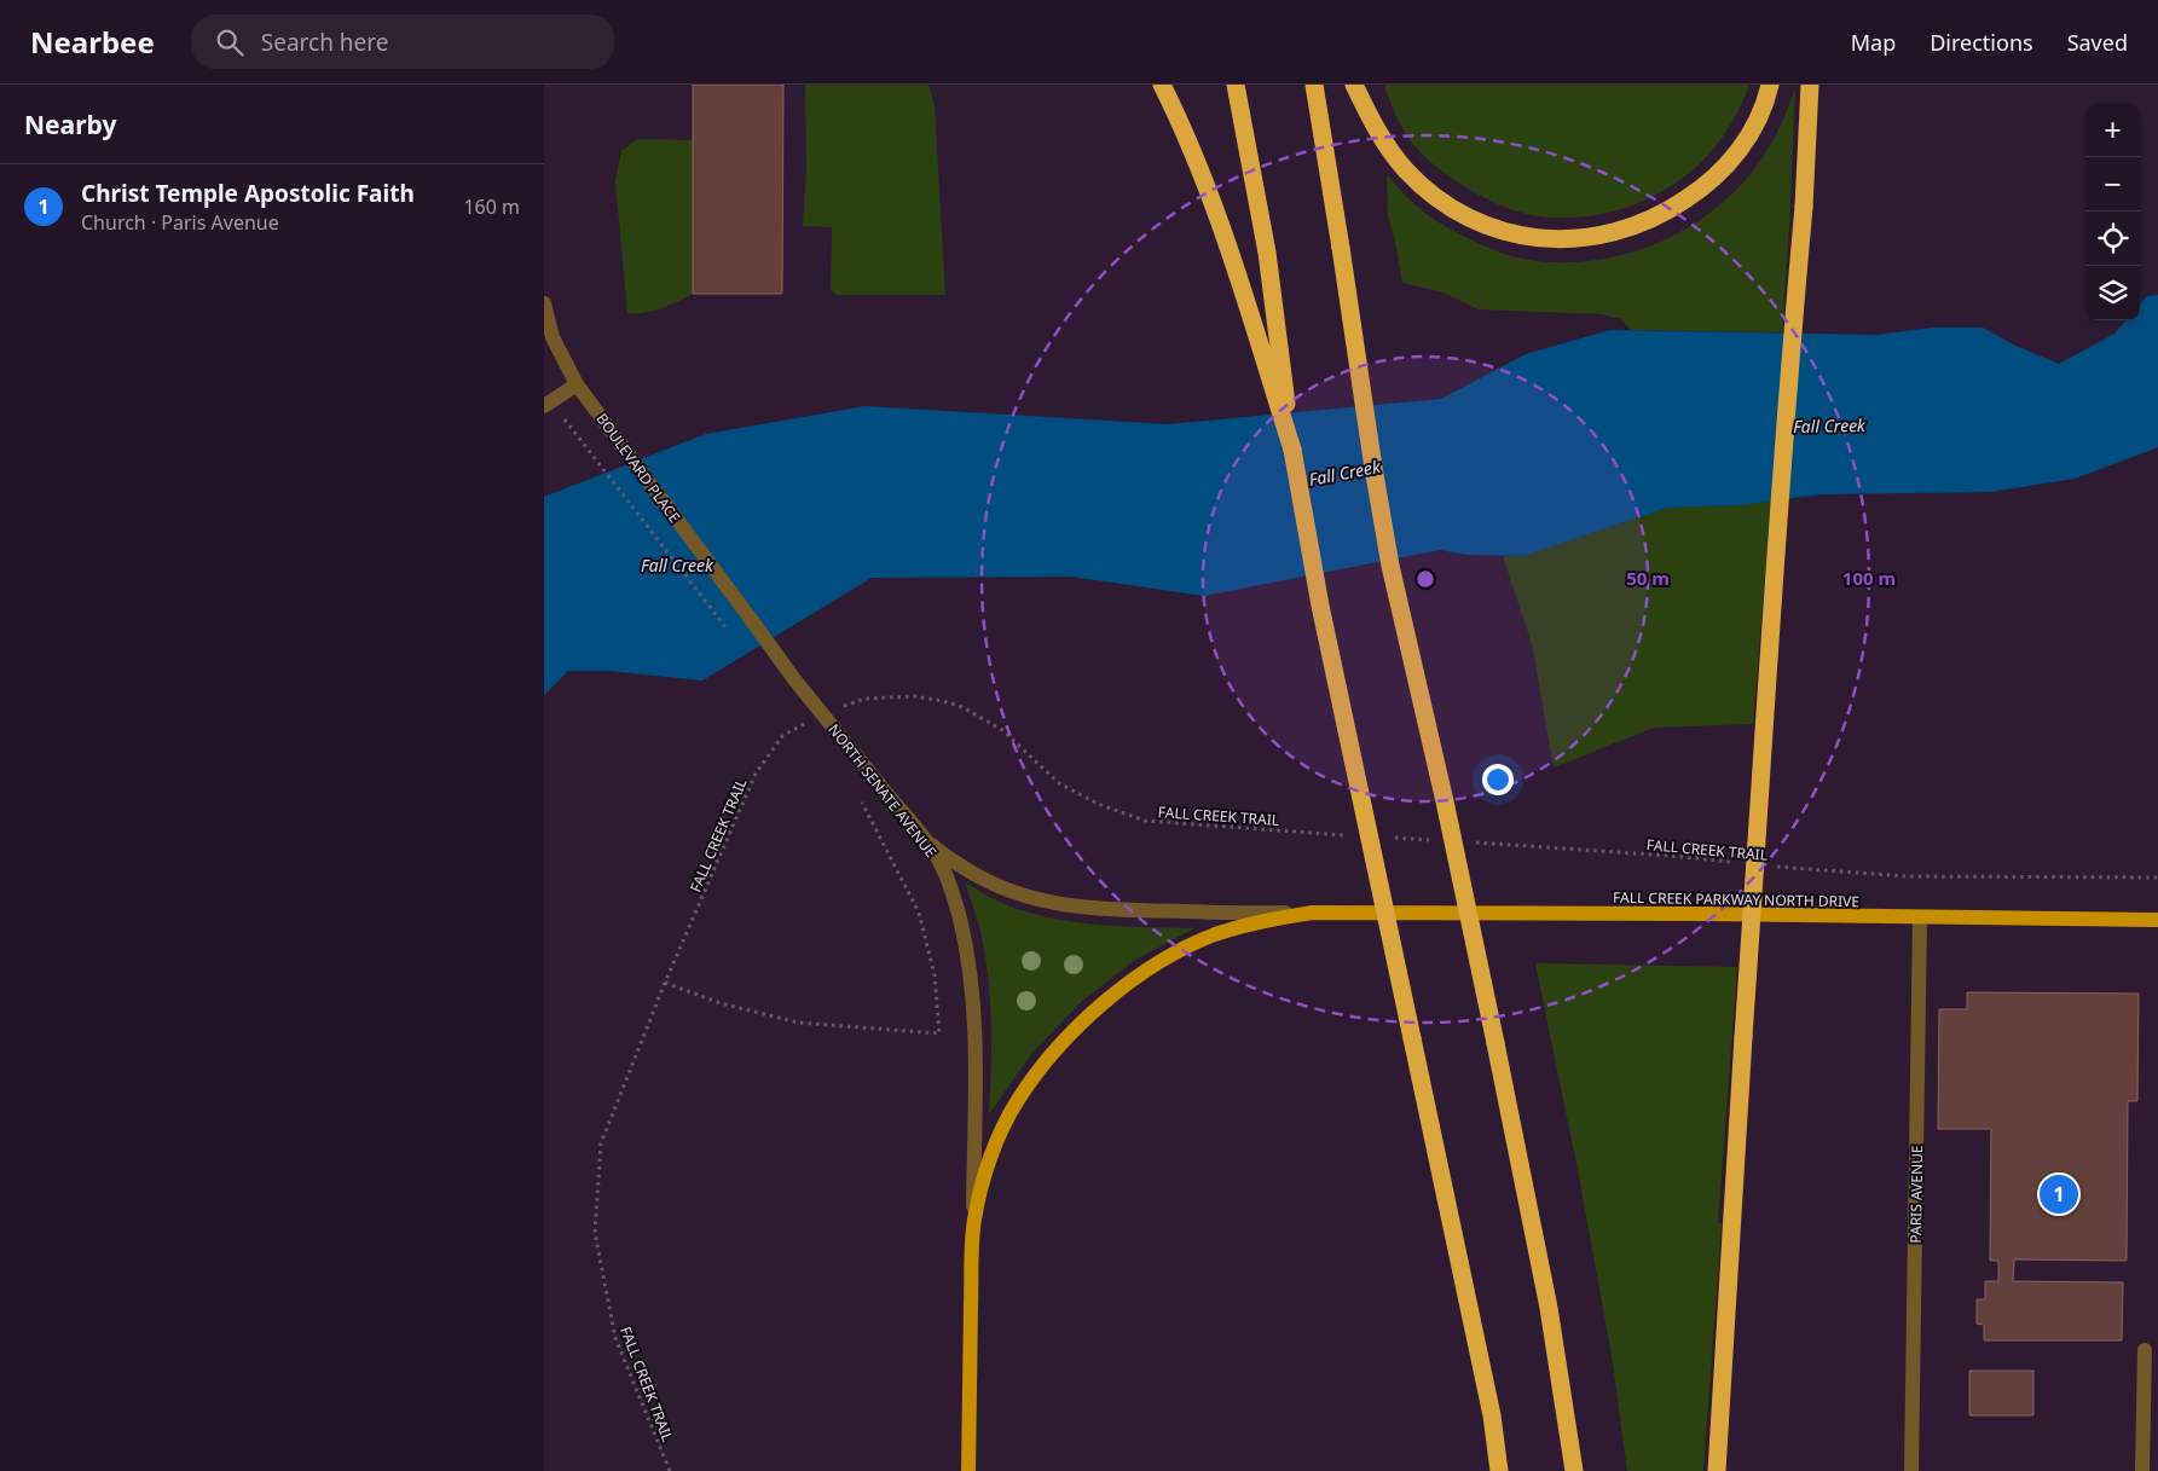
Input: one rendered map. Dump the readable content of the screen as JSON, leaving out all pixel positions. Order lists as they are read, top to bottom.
{
  "streets": {
    "main road": ["FALL CREEK PARKWAY NORTH DRIVE"],
    "street": ["BOULEVARD PLACE", "NORTH SENATE AVENUE", "PARIS AVENUE"],
    "path": ["FALL CREEK TRAIL"]
  },
  "crossings": [
    ["BOULEVARD PLACE", "NORTH SENATE AVENUE"],
    ["NORTH SENATE AVENUE", "FALL CREEK PARKWAY NORTH DRIVE"],
    ["FALL CREEK PARKWAY NORTH DRIVE", "PARIS AVENUE"]
  ],
  "water": ["Fall Creek"],
  "page": {
    "header": "Nearbee",
    "search": "Search here",
    "nav": ["Map", "Directions", "Saved"],
    "heading": "Nearby",
    "map_buttons": ["+", "−"],
    "list": [
      {
        "mark": "1",
        "name": "Christ Temple Apostolic Faith",
        "note": "Church · Paris Avenue",
        "value": "160 m"
      }
    ],
    "pins": "1"
  },
  "rings": ["50 m", "100 m"]
}
